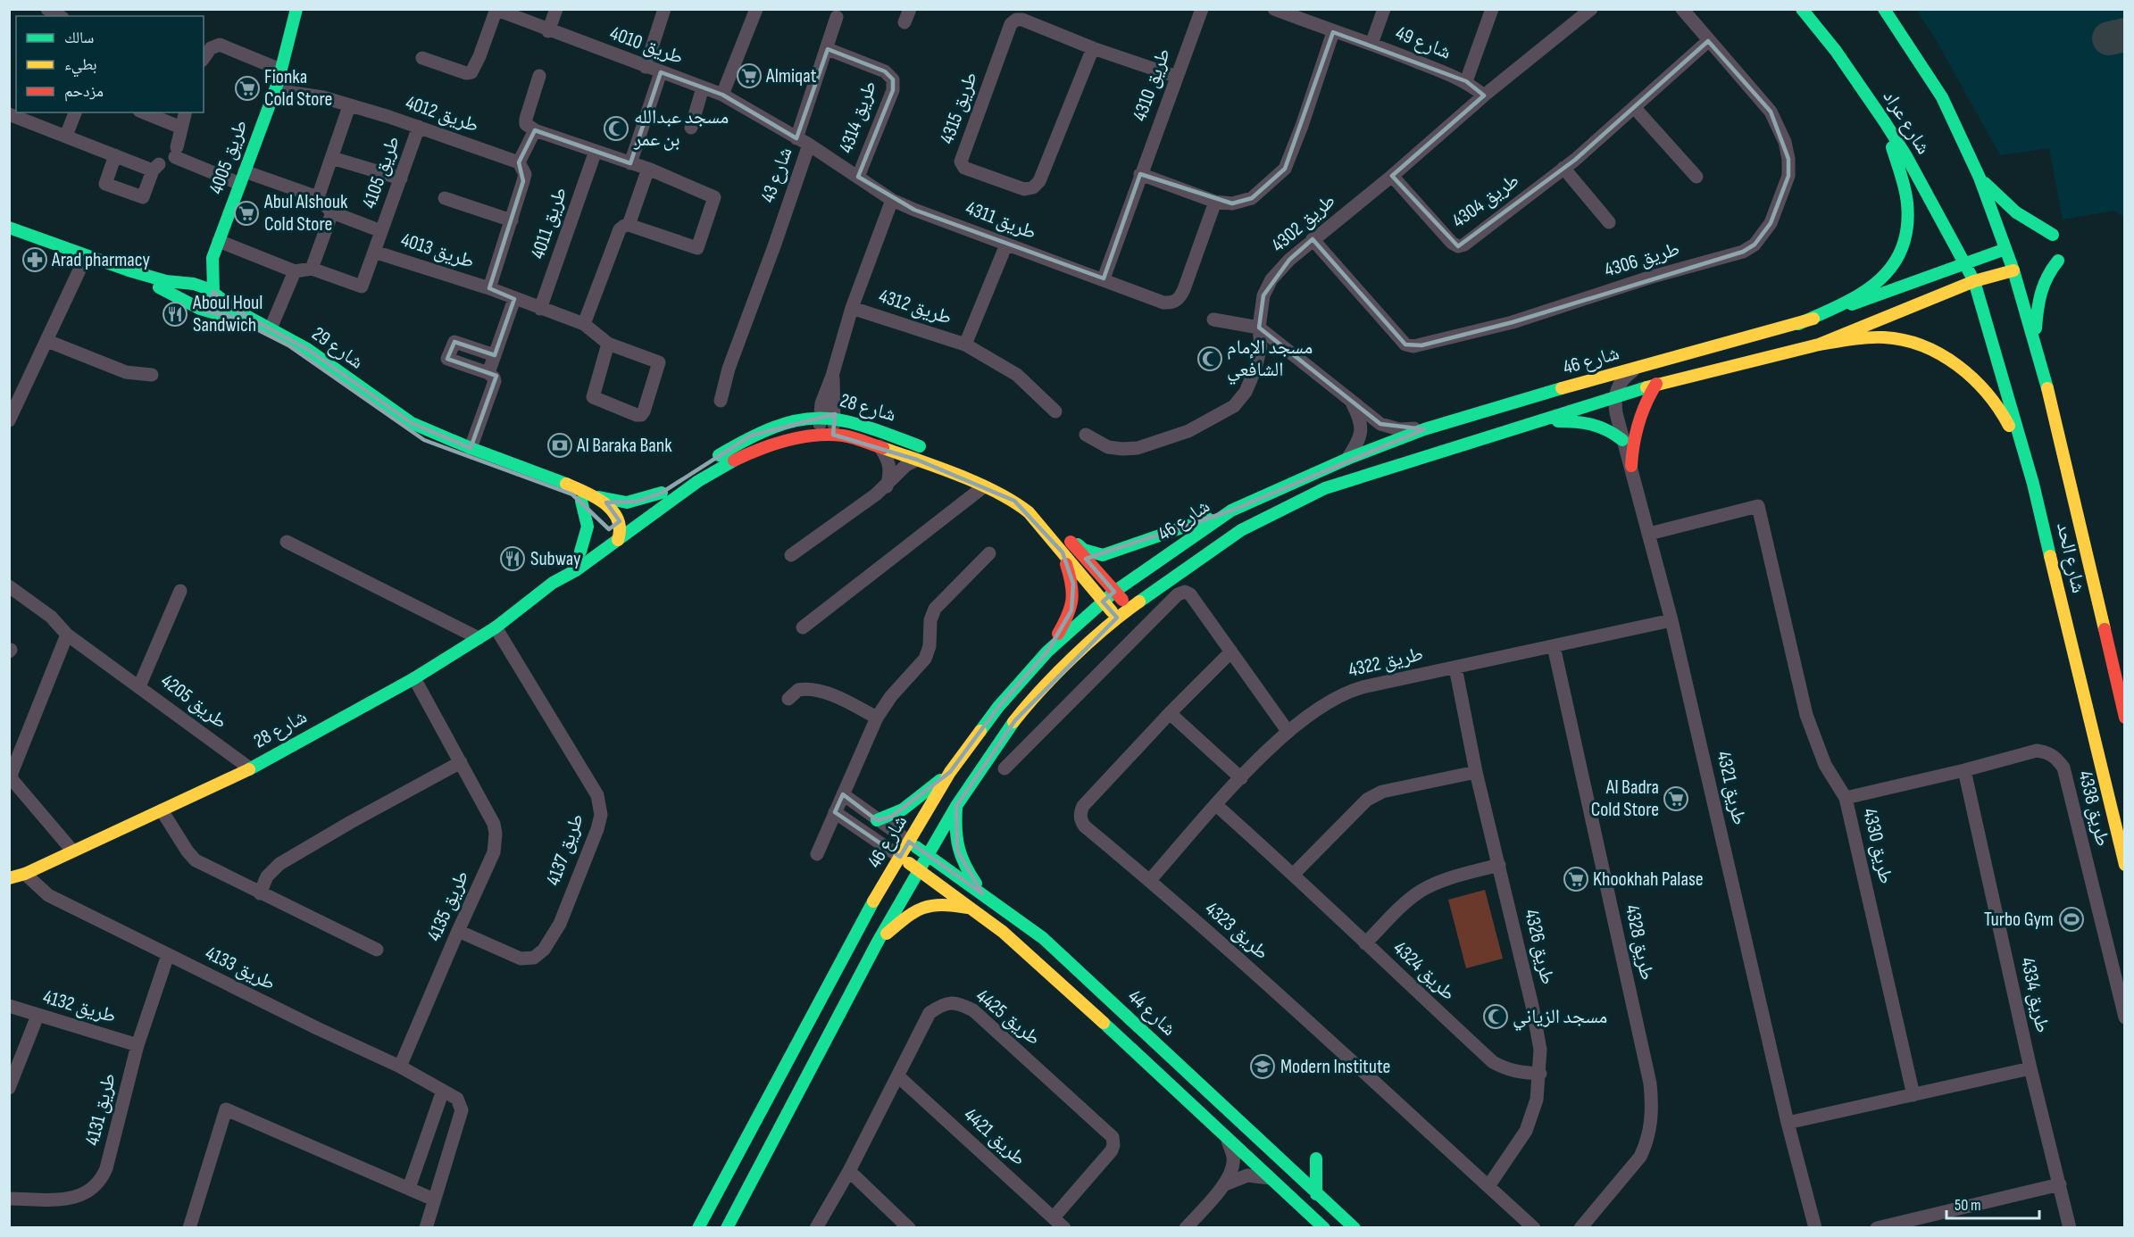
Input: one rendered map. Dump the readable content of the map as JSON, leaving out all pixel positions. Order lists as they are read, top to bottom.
{
  "streets": {
    "main road": [
      "شارع عراد",
      "طريق 4005",
      "شارع 29",
      "شارع 46",
      "شارع 28",
      "شارع الحد",
      "شارع 44"
    ],
    "street": [
      "شارع 49",
      "طريق 4010",
      "طريق 4310",
      "طريق 4315",
      "طريق 4012",
      "طريق 4314",
      "طريق 4105",
      "شارع 43",
      "طريق 4304",
      "طريق 4311",
      "طريق 4011",
      "طريق 4302",
      "طريق 4013",
      "طريق 4306",
      "طريق 4312",
      "طريق 4322",
      "طريق 4205",
      "طريق 4321",
      "طريق 4338",
      "طريق 4330",
      "طريق 4137",
      "طريق 4135",
      "طريق 4323",
      "طريق 4328",
      "طريق 4326",
      "طريق 4133",
      "طريق 4324",
      "طريق 4334",
      "طريق 4132",
      "طريق 4425",
      "طريق 4131",
      "طريق 4421"
    ]
  },
  "crossings": [
    ["شارع 49", "طريق 4302"],
    ["طريق 4010", "شارع 43"],
    ["طريق 4310", "طريق 4315"],
    ["طريق 4310", "طريق 4311"],
    ["طريق 4012", "طريق 4005"],
    ["طريق 4012", "طريق 4105"],
    ["طريق 4012", "طريق 4013"],
    ["طريق 4314", "طريق 4311"],
    ["شارع عراد", "شارع 46"],
    ["شارع عراد", "شارع الحد"],
    ["طريق 4005", "شارع 29"],
    ["طريق 4105", "طريق 4013"],
    ["شارع 43", "طريق 4311"],
    ["طريق 4304", "طريق 4302"],
    ["طريق 4304", "طريق 4306"],
    ["طريق 4311", "طريق 4312"],
    ["طريق 4011", "طريق 4013"],
    ["طريق 4302", "طريق 4306"],
    ["طريق 4312", "شارع 28"],
    ["شارع 29", "شارع 28"],
    ["شارع 46", "شارع 28"],
    ["شارع 46", "شارع الحد"],
    ["شارع 46", "طريق 4321"],
    ["شارع 46", "شارع 44"],
    ["شارع 28", "طريق 4205"],
    ["شارع 28", "طريق 4137"],
    ["شارع 28", "طريق 4135"],
    ["شارع 28", "طريق 4133"],
    ["طريق 4322", "طريق 4321"],
    ["طريق 4322", "طريق 4323"],
    ["طريق 4322", "طريق 4328"],
    ["طريق 4322", "طريق 4326"],
    ["طريق 4322", "طريق 4324"],
    ["طريق 4338", "طريق 4330"],
    ["طريق 4330", "طريق 4334"],
    ["طريق 4137", "طريق 4135"],
    ["طريق 4135", "طريق 4133"],
    ["طريق 4323", "طريق 4326"],
    ["طريق 4326", "طريق 4324"],
    ["طريق 4133", "طريق 4131"],
    ["طريق 4132", "طريق 4131"],
    ["طريق 4425", "طريق 4421"]
  ],
  "places": {
    "supermarket": [
      "Almiqat",
      "Fionka Cold Store",
      "Abul Alshouk Cold Store",
      "Al Badra Cold Store",
      "Khookhah Palase"
    ],
    "mosque": ["مسجد عبدالله بن عمر", "مسجد الإمام الشافعي", "مسجد الزياني"],
    "pharmacy": ["Arad pharmacy"],
    "restaurant": ["Aboul Houl Sandwich", "Subway"],
    "bank": ["Al Baraka Bank"],
    "sports": ["Turbo Gym"],
    "school or university": ["Modern Institute"]
  },
  "legend": ["سالك", "بطيء", "مزدحم"],
  "scale_bar": "50 m"
}
